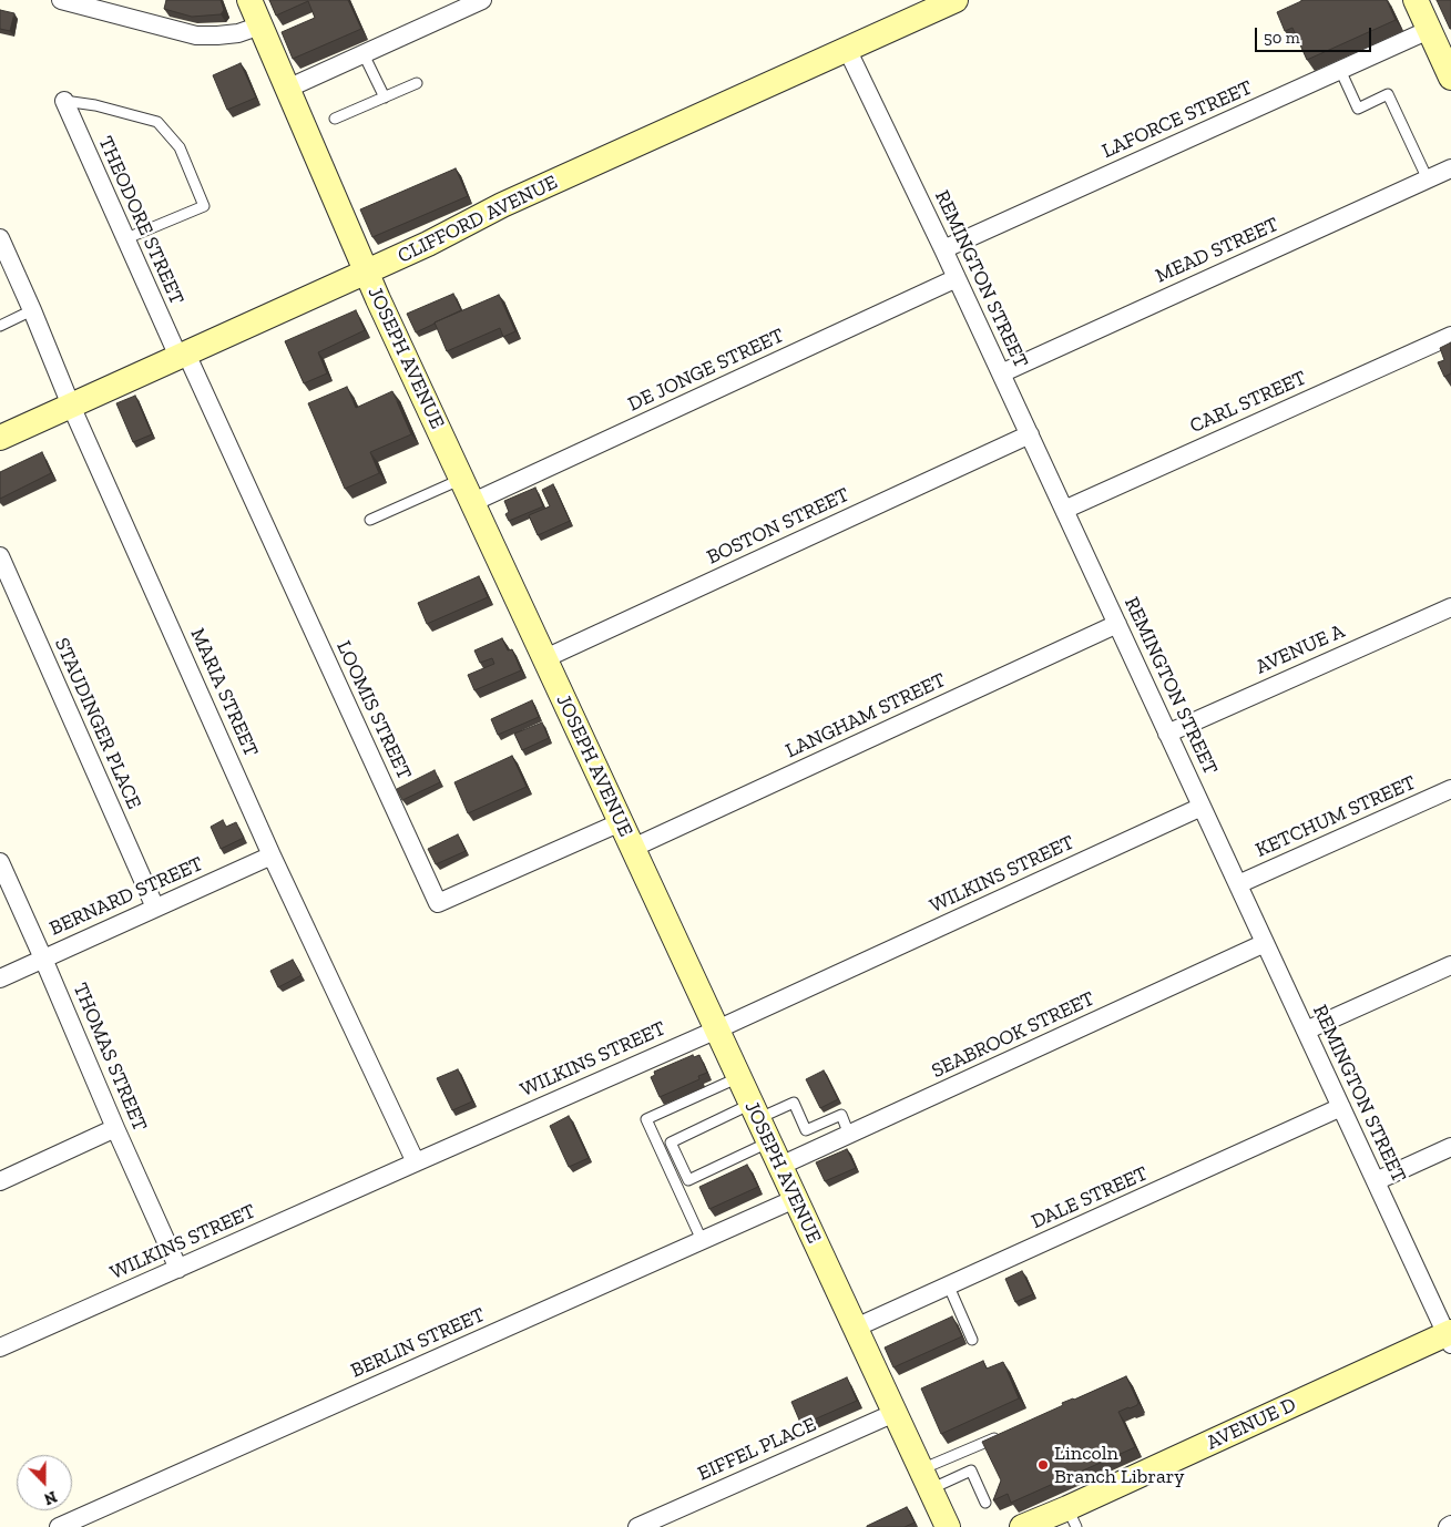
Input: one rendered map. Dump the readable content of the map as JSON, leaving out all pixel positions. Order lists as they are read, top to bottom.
{
  "streets": {
    "main road": ["CLIFFORD AVENUE", "JOSEPH AVENUE", "AVENUE D"],
    "street": [
      "LAFORCE STREET",
      "THEODORE STREET",
      "MEAD STREET",
      "REMINGTON STREET",
      "DE JONGE STREET",
      "CARL STREET",
      "BOSTON STREET",
      "AVENUE A",
      "MARIA STREET",
      "LOOMIS STREET",
      "LANGHAM STREET",
      "STAUDINGER PLACE",
      "KETCHUM STREET",
      "WILKINS STREET",
      "BERNARD STREET",
      "SEABROOK STREET",
      "THOMAS STREET",
      "DALE STREET",
      "BERLIN STREET",
      "EIFFEL PLACE"
    ]
  },
  "crossings": [
    ["LAFORCE STREET", "REMINGTON STREET"],
    ["CLIFFORD AVENUE", "THEODORE STREET"],
    ["CLIFFORD AVENUE", "REMINGTON STREET"],
    ["CLIFFORD AVENUE", "JOSEPH AVENUE"],
    ["CLIFFORD AVENUE", "MARIA STREET"],
    ["CLIFFORD AVENUE", "LOOMIS STREET"],
    ["THEODORE STREET", "LOOMIS STREET"],
    ["MEAD STREET", "REMINGTON STREET"],
    ["REMINGTON STREET", "DE JONGE STREET"],
    ["REMINGTON STREET", "CARL STREET"],
    ["REMINGTON STREET", "BOSTON STREET"],
    ["REMINGTON STREET", "AVENUE A"],
    ["REMINGTON STREET", "LANGHAM STREET"],
    ["REMINGTON STREET", "KETCHUM STREET"],
    ["REMINGTON STREET", "WILKINS STREET"],
    ["REMINGTON STREET", "SEABROOK STREET"],
    ["REMINGTON STREET", "DALE STREET"],
    ["REMINGTON STREET", "AVENUE D"],
    ["JOSEPH AVENUE", "DE JONGE STREET"],
    ["JOSEPH AVENUE", "BOSTON STREET"],
    ["JOSEPH AVENUE", "LOOMIS STREET"],
    ["JOSEPH AVENUE", "LANGHAM STREET"],
    ["JOSEPH AVENUE", "WILKINS STREET"],
    ["JOSEPH AVENUE", "SEABROOK STREET"],
    ["JOSEPH AVENUE", "DALE STREET"],
    ["JOSEPH AVENUE", "BERLIN STREET"],
    ["JOSEPH AVENUE", "EIFFEL PLACE"],
    ["MARIA STREET", "WILKINS STREET"],
    ["MARIA STREET", "BERNARD STREET"],
    ["STAUDINGER PLACE", "BERNARD STREET"],
    ["WILKINS STREET", "THOMAS STREET"],
    ["BERNARD STREET", "THOMAS STREET"]
  ],
  "places": ["Lincoln Branch Library"],
  "scale_bar": "50 m",
  "north": "bottom"
}
